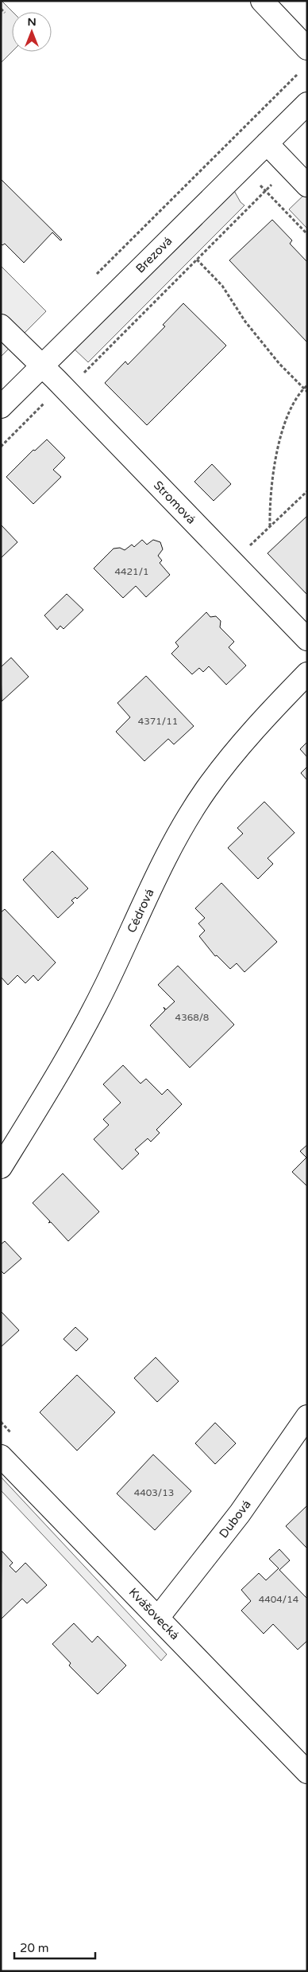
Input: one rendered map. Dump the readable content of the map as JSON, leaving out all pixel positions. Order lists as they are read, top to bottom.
{
  "streets": {
    "street": [
      "Brezová",
      "Stromová",
      "Cédrová",
      "Dubová",
      "Kvášovecká"
    ]
  },
  "crossings": [
    ["Brezová", "Stromová"],
    ["Dubová", "Kvášovecká"]
  ],
  "house_numbers": [
    "4421/1",
    "4371/11",
    "4368/8",
    "4403/13",
    "4404/14"
  ],
  "scale_bar": "20 m",
  "north": "top"
}
